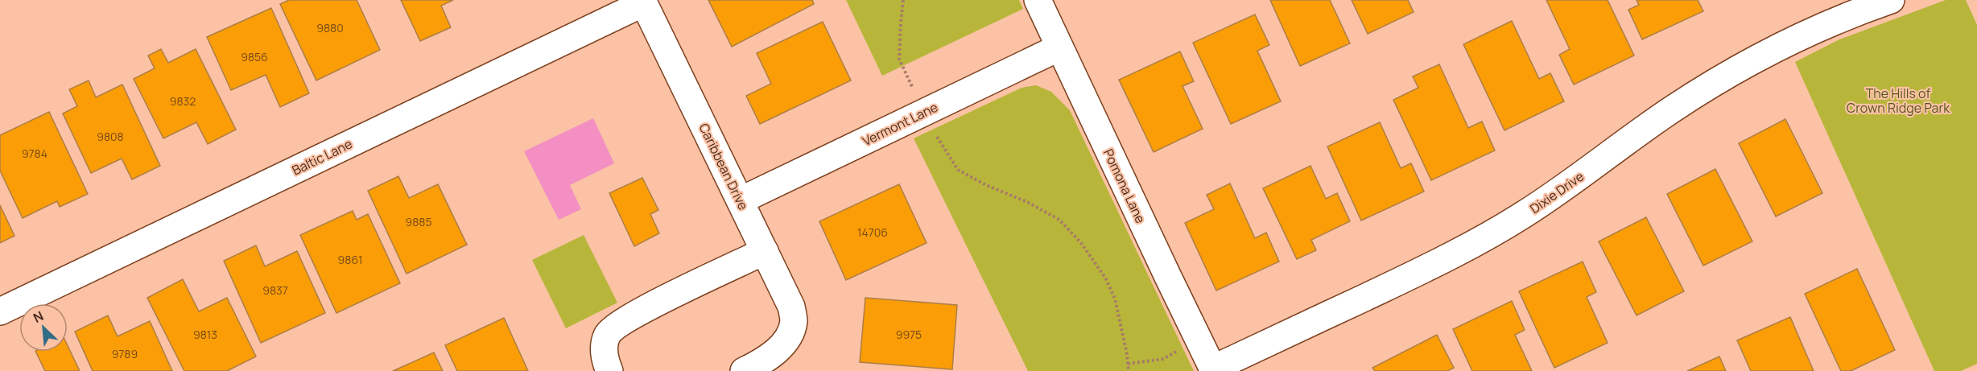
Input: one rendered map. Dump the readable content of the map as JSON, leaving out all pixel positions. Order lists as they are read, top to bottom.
{
  "streets": {
    "street": [
      "Vermont Lane",
      "Baltic Lane",
      "Caribbean Drive",
      "Pomona Lane",
      "Dixie Drive"
    ]
  },
  "crossings": [
    ["Vermont Lane", "Caribbean Drive"],
    ["Vermont Lane", "Pomona Lane"],
    ["Baltic Lane", "Caribbean Drive"],
    ["Pomona Lane", "Dixie Drive"]
  ],
  "parks": ["The Hills of Crown Ridge Park"],
  "house_numbers": [
    "9880",
    "9856",
    "9832",
    "9808",
    "9784",
    "9885",
    "14706",
    "9861",
    "9837",
    "9813",
    "9975",
    "9789"
  ],
  "north": "top left"
}
